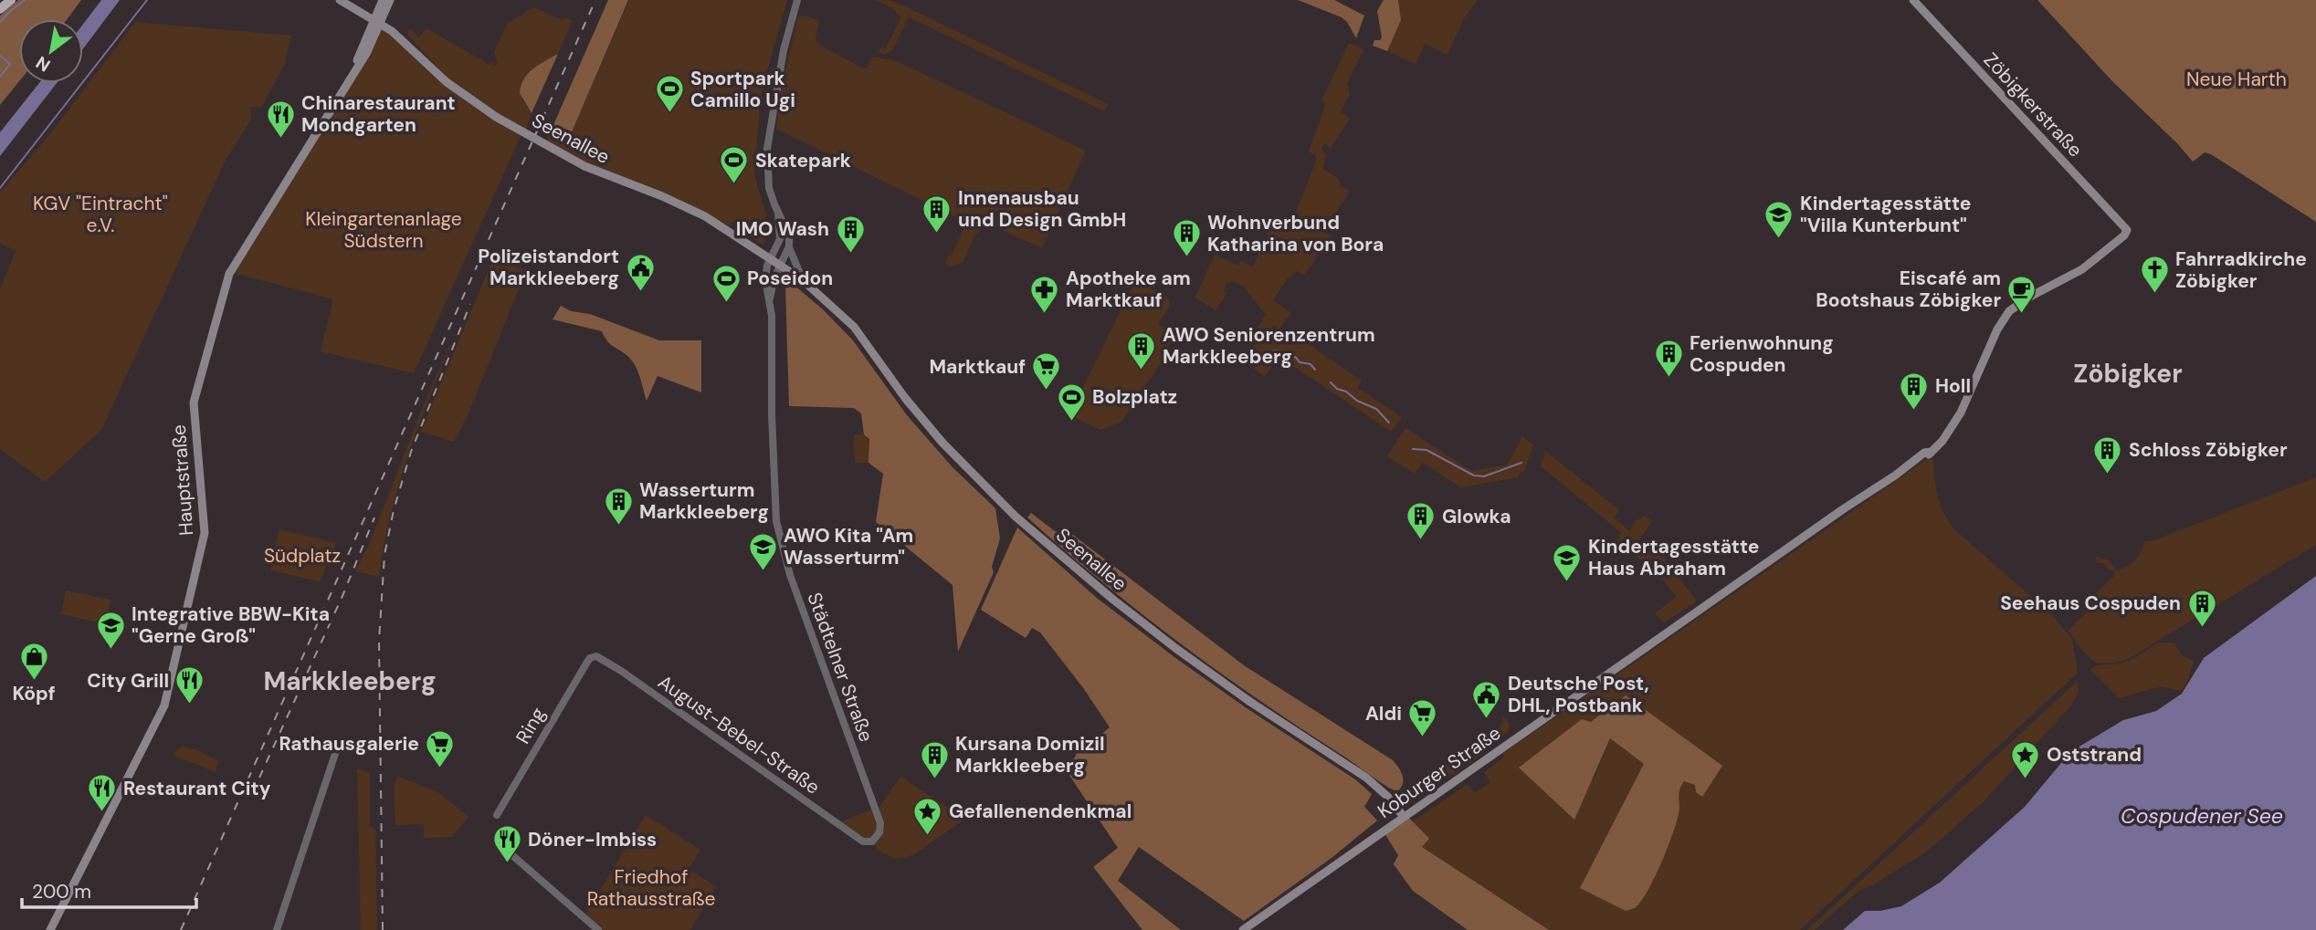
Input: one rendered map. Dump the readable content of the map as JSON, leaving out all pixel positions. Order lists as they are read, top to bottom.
{
  "streets": {
    "main road": [
      "Zöbigkerstraße",
      "Seenallee",
      "Hauptstraße",
      "Koburger Straße"
    ],
    "street": ["Städtelner Straße", "Ring", "August-Bebel-Straße"]
  },
  "crossings": [
    ["Zöbigkerstraße", "Koburger Straße"],
    ["Seenallee", "Hauptstraße"],
    ["Seenallee", "Städtelner Straße"],
    ["Seenallee", "Koburger Straße"],
    ["Städtelner Straße", "August-Bebel-Straße"],
    ["Ring", "August-Bebel-Straße"]
  ],
  "districts": ["Zöbigker", "Markkleeberg"],
  "water": ["Cospudener See"],
  "parks": [
    "Neue Harth",
    "KGV \"Eintracht\" e.V.",
    "Kleingartenanlage Südstern",
    "Südplatz",
    "Friedhof Rathausstraße"
  ],
  "places": {
    "sports": [
      "Sportpark Camillo Ugi",
      "Skatepark",
      "Poseidon",
      "Bolzplatz"
    ],
    "restaurant": [
      "Chinarestaurant Mondgarten",
      "City Grill",
      "Restaurant City",
      "Döner-Imbiss"
    ],
    "building": [
      "Innenausbau und Design GmbH",
      "IMO Wash",
      "Wohnverbund Katharina von Bora",
      "AWO Seniorenzentrum Markkleeberg",
      "Ferienwohnung Cospuden",
      "Holl",
      "Schloss Zöbigker",
      "Wasserturm Markkleeberg",
      "Glowka",
      "Seehaus Cospuden",
      "Kursana Domizil Markkleeberg"
    ],
    "school or university": [
      "Kindertagesstätte \"Villa Kunterbunt\"",
      "AWO Kita \"Am Wasserturm\"",
      "Kindertagesstätte Haus Abraham",
      "Integrative BBW-Kita \"Gerne Groß\""
    ],
    "public building": ["Polizeistandort Markkleeberg", "Deutsche Post, DHL, Postbank"],
    "church": ["Fahrradkirche Zöbigker"],
    "pharmacy": ["Apotheke am Marktkauf"],
    "cafe": ["Eiscafé am Bootshaus Zöbigker"],
    "supermarket": ["Marktkauf", "Aldi", "Rathausgalerie"],
    "shop": ["Köpf"],
    "place": ["Oststrand", "Gefallenendenkmal"]
  },
  "scale_bar": "200 m",
  "north": "bottom left"
}
